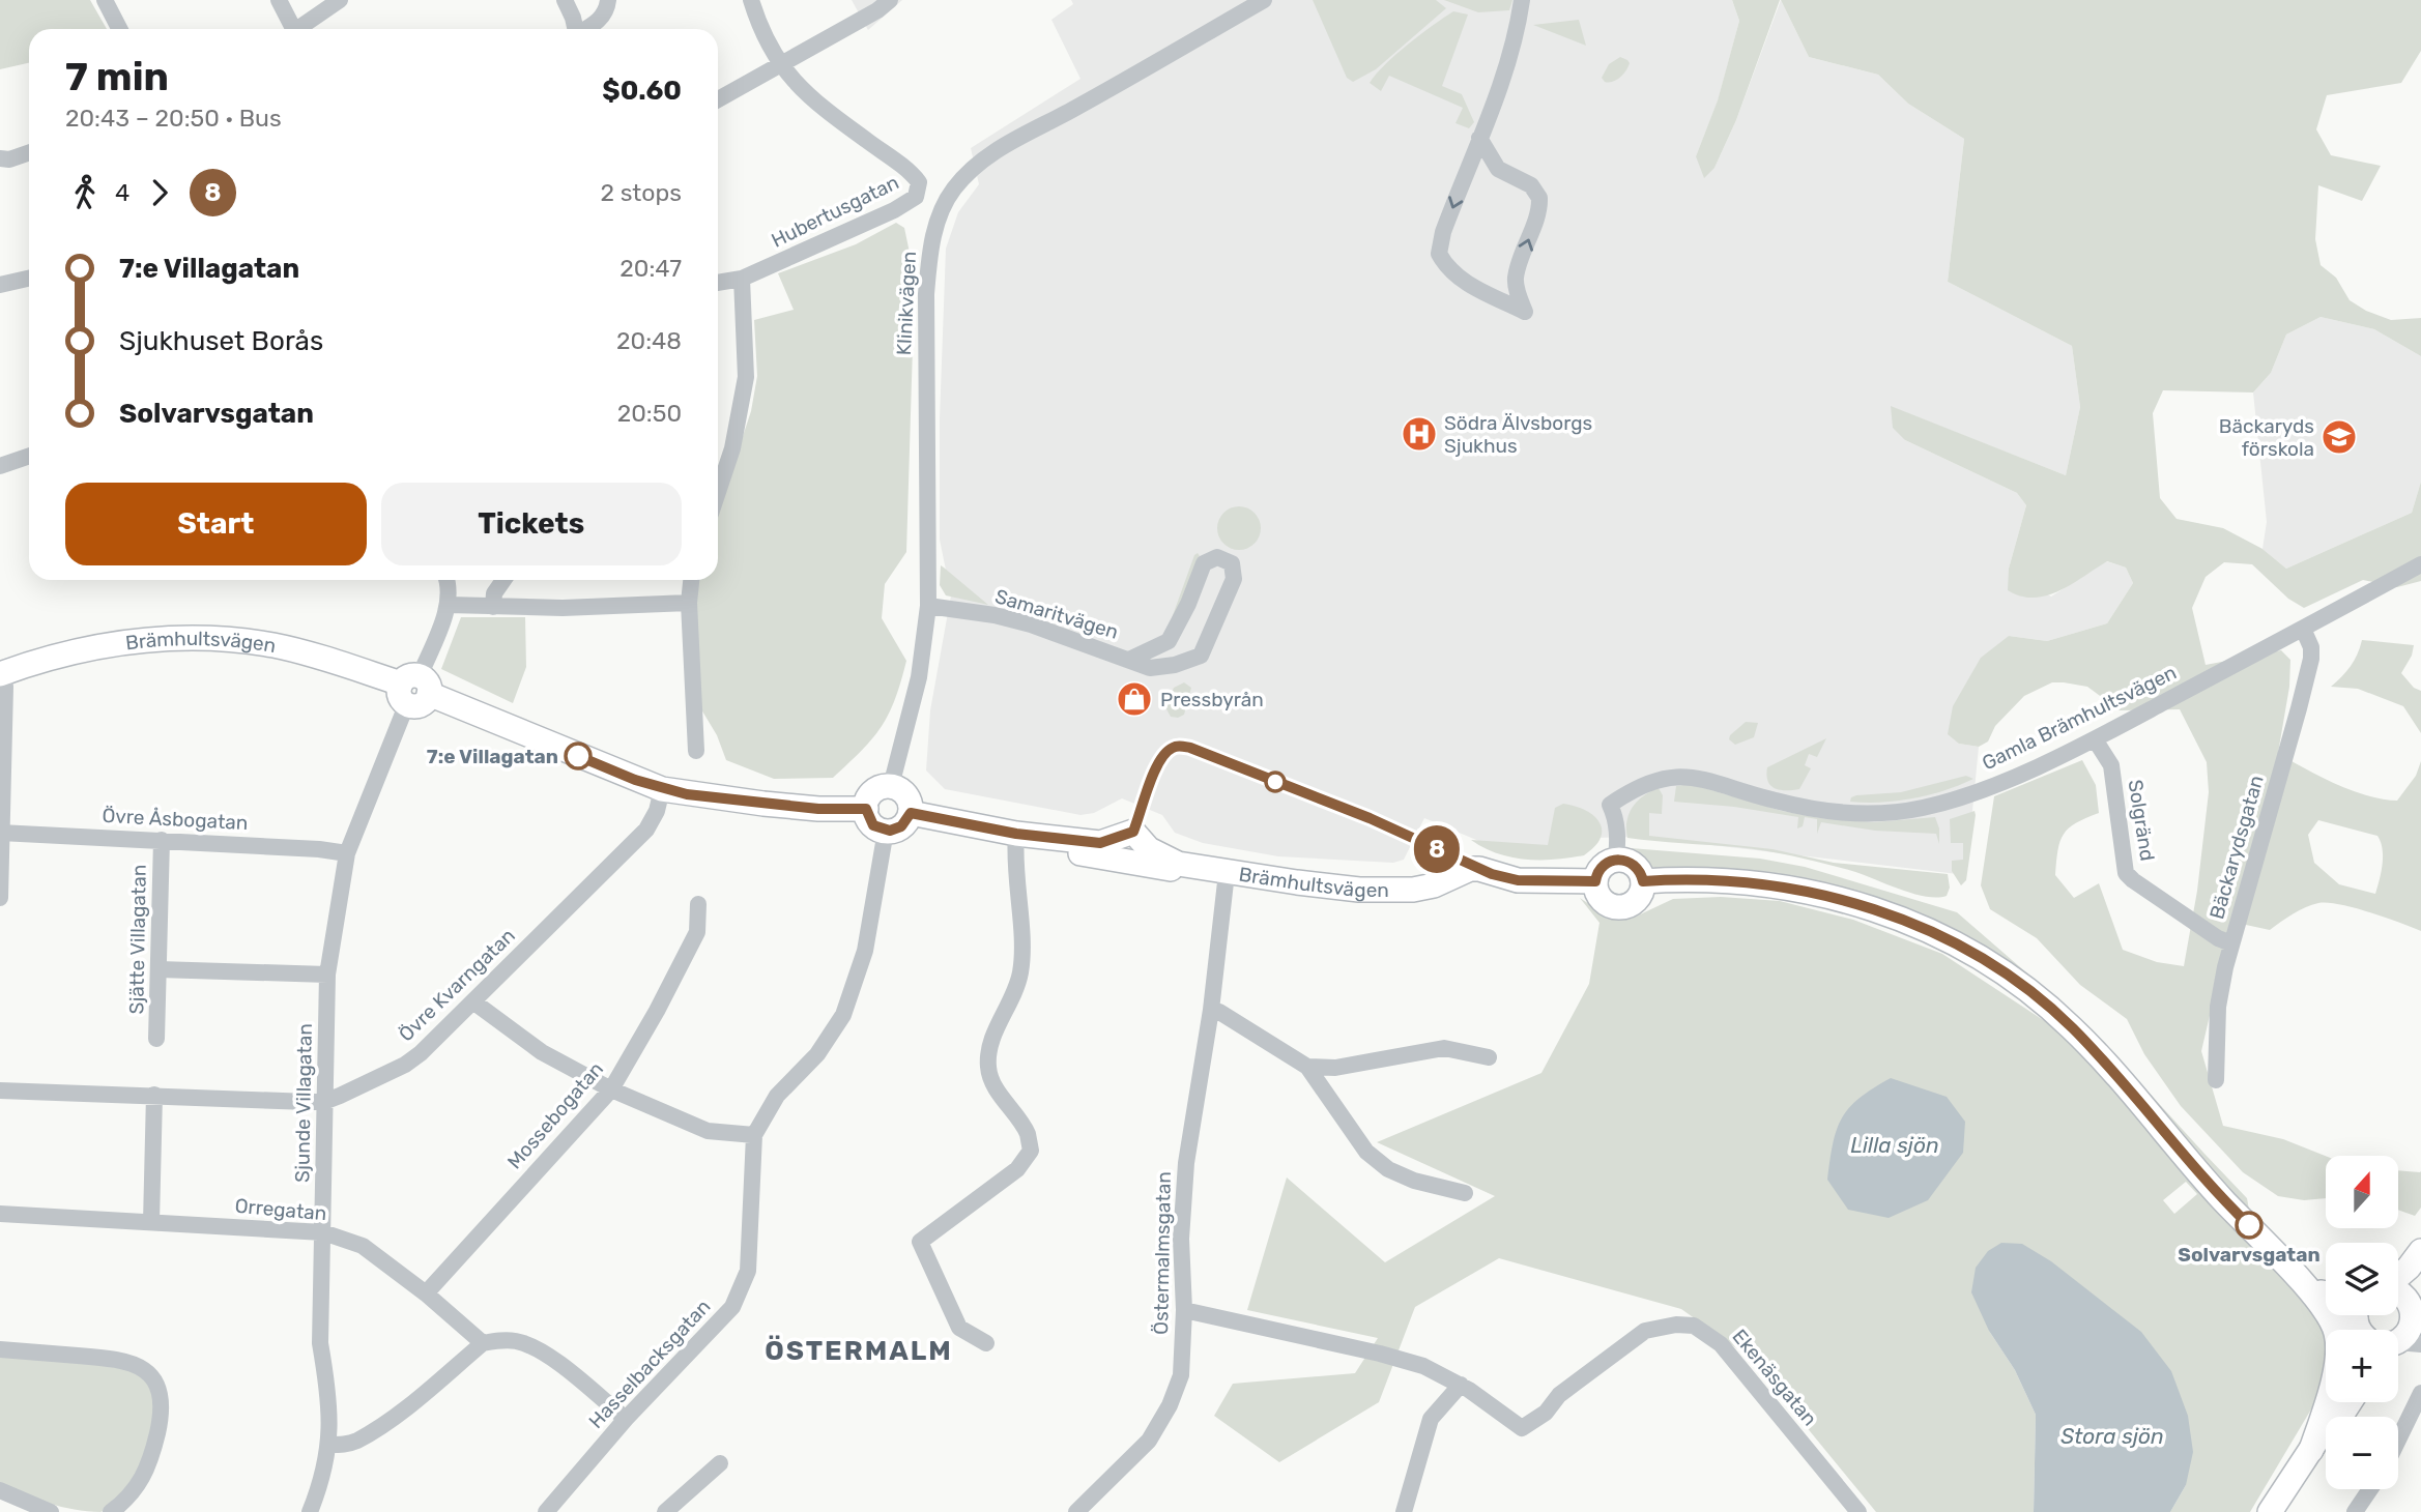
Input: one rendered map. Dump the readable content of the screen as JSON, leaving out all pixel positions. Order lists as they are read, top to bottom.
{
  "streets": {
    "street": [
      "Hubertusgatan",
      "Klinikvägen",
      "Samaritvägen",
      "Brämhultsvägen",
      "Gamla Brämhultsvägen",
      "Övre Åsbogatan",
      "Solgränd",
      "Bäckarydsgatan",
      "Sjätte Villagatan",
      "Övre Kvarngatan",
      "Sjunde Villagatan",
      "Mossebogatan",
      "Orregatan",
      "Östermalmsgatan",
      "Hasselbacksgatan",
      "Ekenäsgatan"
    ]
  },
  "crossings": [
    ["Klinikvägen", "Samaritvägen"],
    ["Klinikvägen", "Brämhultsvägen"],
    ["Klinikvägen", "Hasselbacksgatan"],
    ["Brämhultsvägen", "Gamla Brämhultsvägen"],
    ["Brämhultsvägen", "Övre Kvarngatan"],
    ["Brämhultsvägen", "Sjunde Villagatan"],
    ["Brämhultsvägen", "Östermalmsgatan"],
    ["Brämhultsvägen", "Hasselbacksgatan"],
    ["Gamla Brämhultsvägen", "Solgränd"],
    ["Gamla Brämhultsvägen", "Bäckarydsgatan"],
    ["Övre Åsbogatan", "Sjätte Villagatan"],
    ["Övre Åsbogatan", "Sjunde Villagatan"],
    ["Solgränd", "Bäckarydsgatan"],
    ["Övre Kvarngatan", "Sjunde Villagatan"],
    ["Sjunde Villagatan", "Orregatan"],
    ["Mossebogatan", "Orregatan"],
    ["Östermalmsgatan", "Ekenäsgatan"]
  ],
  "districts": ["ÖSTERMALM"],
  "water": ["Lilla sjön", "Stora sjön"],
  "places": {
    "hospital": ["Södra Älvsborgs Sjukhus"],
    "school or university": ["Bäckaryds förskola"],
    "shop": ["Pressbyrån"],
    "other": ["7:e Villagatan", "Solvarvsgatan"]
  },
  "lines": ["bus line 8"],
  "north": "top",
  "page": {
    "on_map": "8",
    "heading": ["7 min", "20:43 – 20:50 · Bus", "$0.60"],
    "legs": ["4", "8", "2 stops"],
    "list": [
      {
        "name": "7:e Villagatan",
        "value": "20:47"
      },
      {
        "name": "Sjukhuset Borås",
        "value": "20:48"
      },
      {
        "name": "Solvarvsgatan",
        "value": "20:50"
      }
    ],
    "buttons": ["Start", "Tickets"],
    "map_buttons": ["+", "−"]
  }
}
